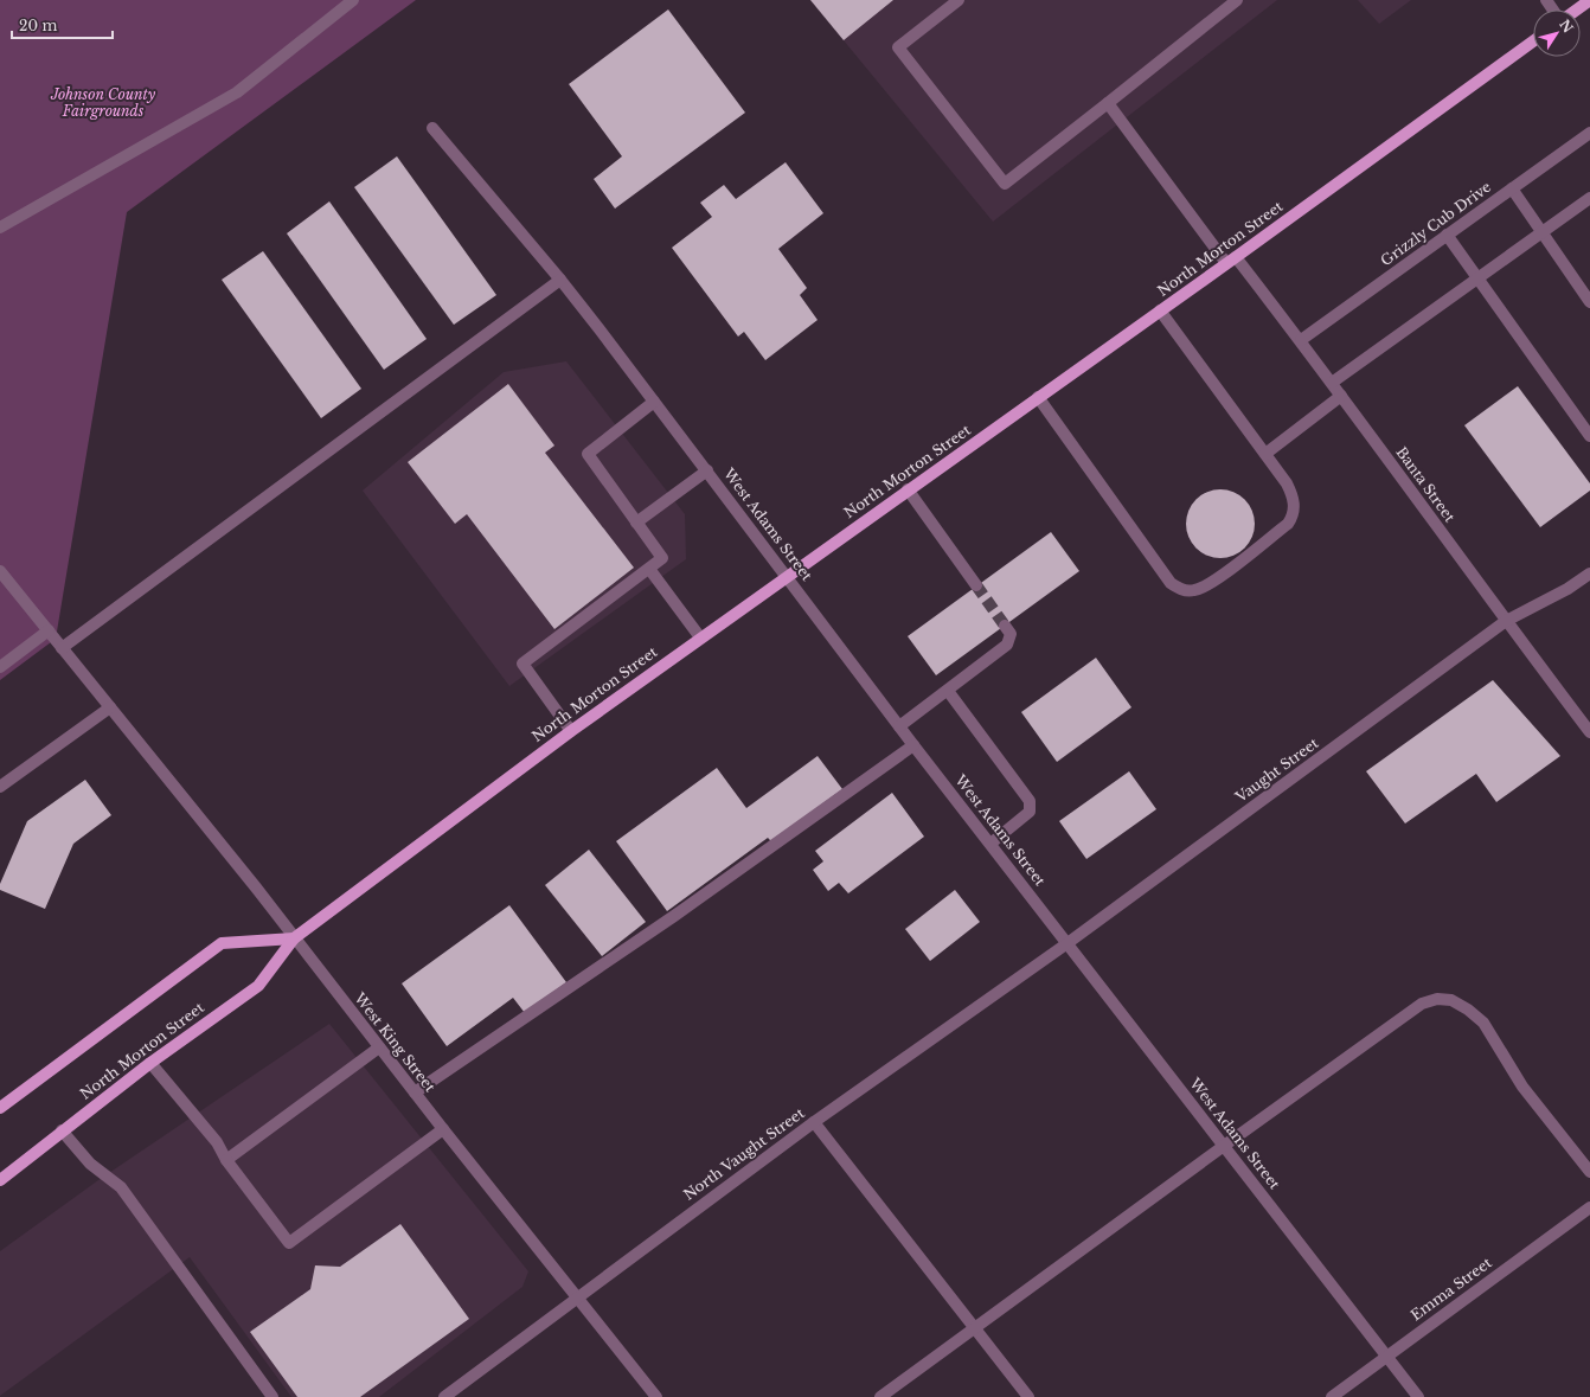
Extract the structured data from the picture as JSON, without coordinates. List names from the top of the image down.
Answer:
{
  "streets": {
    "main road": ["North Morton Street"],
    "street": [
      "Grizzly Cub Drive",
      "Banta Street",
      "West Adams Street",
      "Vaught Street",
      "West King Street",
      "North Vaught Street",
      "Emma Street"
    ]
  },
  "crossings": [
    ["Grizzly Cub Drive", "Banta Street"],
    ["North Morton Street", "Banta Street"],
    ["North Morton Street", "West Adams Street"],
    ["North Morton Street", "West King Street"],
    ["Banta Street", "Vaught Street"],
    ["West Adams Street", "Vaught Street"],
    ["West Adams Street", "North Vaught Street"],
    ["West Adams Street", "Emma Street"],
    ["Vaught Street", "North Vaught Street"],
    ["West King Street", "North Vaught Street"]
  ],
  "parks": ["Johnson County Fairgrounds"],
  "scale_bar": "20 m",
  "north": "top right"
}
